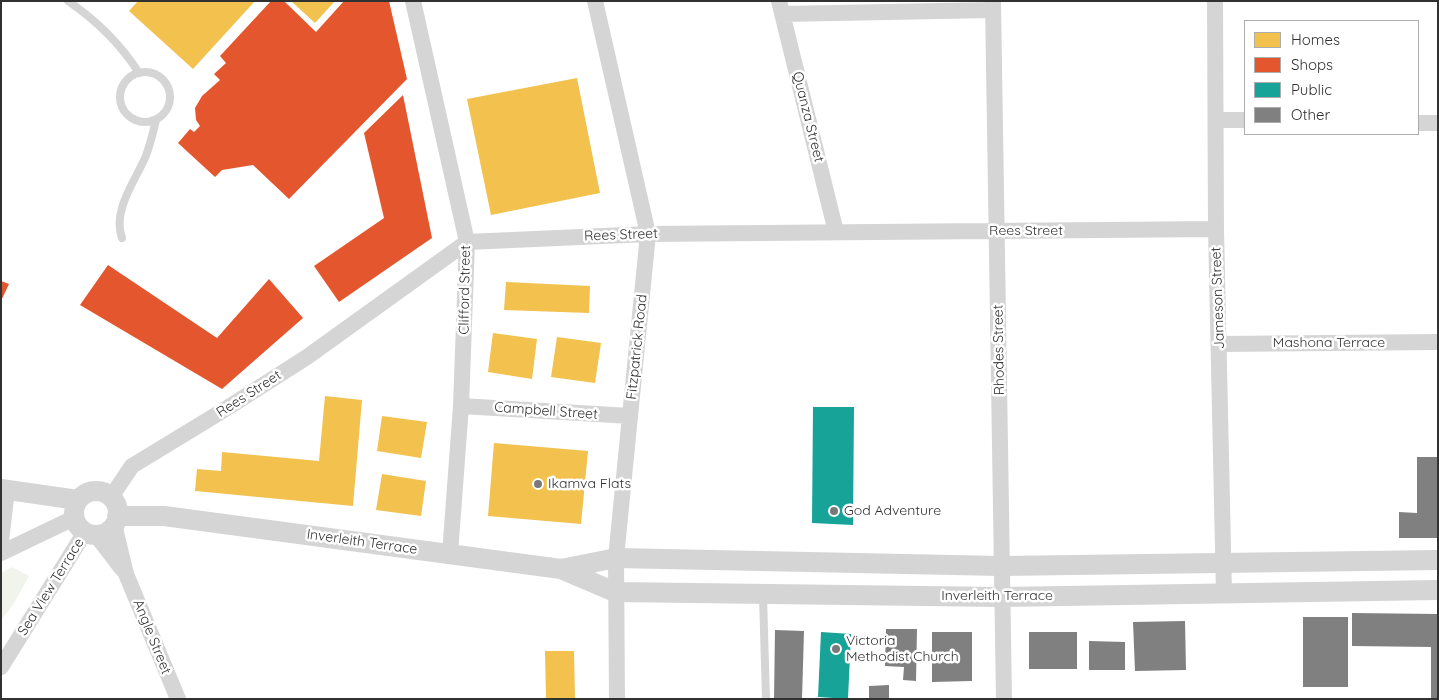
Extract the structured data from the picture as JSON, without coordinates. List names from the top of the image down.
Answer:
{
  "streets": {
    "street": [
      "Quanza Street",
      "Rees Street",
      "Clifford Street",
      "Jameson Street",
      "Mashona Terrace",
      "Fitzpatrick Road",
      "Rhodes Street",
      "Campbell Street",
      "Inverleith Terrace",
      "Sea View Terrace",
      "Angle Street"
    ]
  },
  "crossings": [
    ["Quanza Street", "Rees Street"],
    ["Rees Street", "Clifford Street"],
    ["Rees Street", "Jameson Street"],
    ["Rees Street", "Fitzpatrick Road"],
    ["Rees Street", "Rhodes Street"],
    ["Rees Street", "Inverleith Terrace"],
    ["Rees Street", "Angle Street"],
    ["Clifford Street", "Campbell Street"],
    ["Clifford Street", "Inverleith Terrace"],
    ["Jameson Street", "Mashona Terrace"],
    ["Jameson Street", "Inverleith Terrace"],
    ["Fitzpatrick Road", "Campbell Street"],
    ["Fitzpatrick Road", "Inverleith Terrace"],
    ["Rhodes Street", "Inverleith Terrace"],
    ["Inverleith Terrace", "Sea View Terrace"],
    ["Inverleith Terrace", "Angle Street"],
    ["Sea View Terrace", "Angle Street"]
  ],
  "places": ["Ikamva Flats", "God Adventure", "Victoria Methodist Church"],
  "legend": [
    "Homes",
    "Shops",
    "Public",
    "Other"
  ]
}
